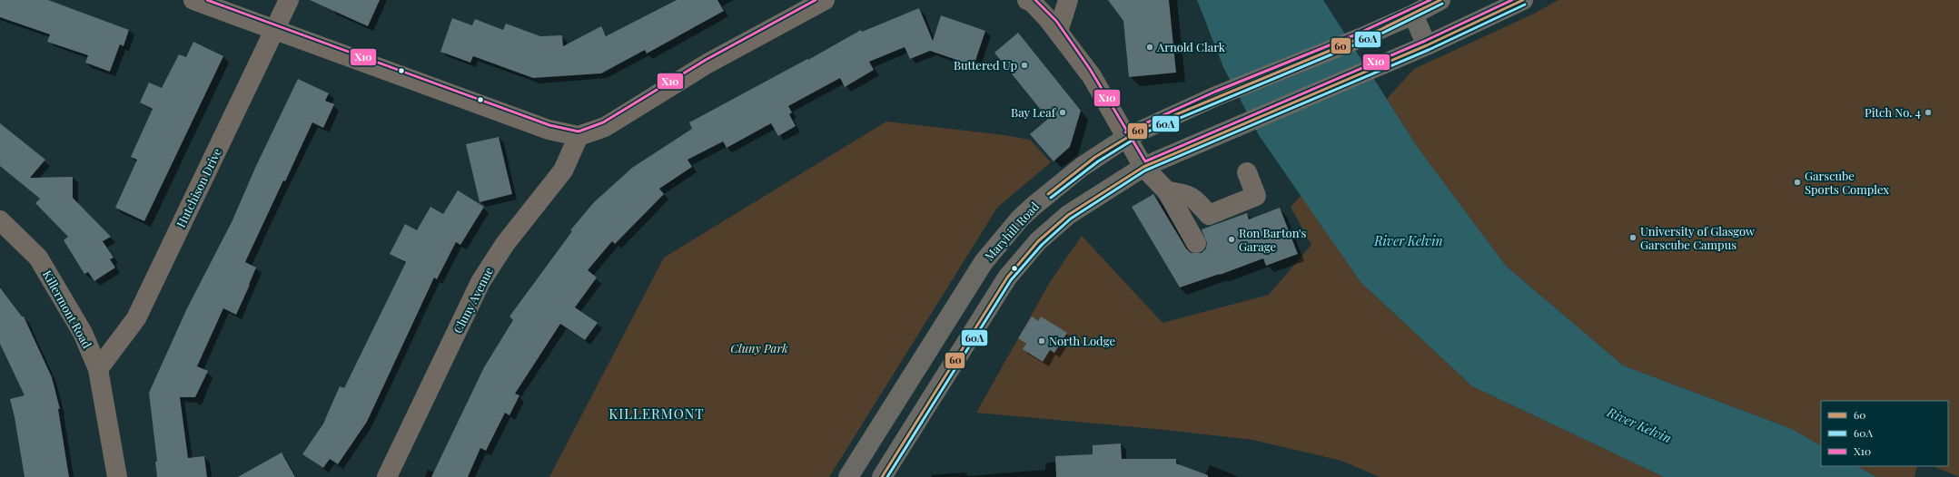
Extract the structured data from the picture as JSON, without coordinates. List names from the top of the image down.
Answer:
{
  "streets": {
    "main road": ["Maryhill Road"],
    "street": ["Hutchison Drive", "Cluny Avenue", "Killermont Road"]
  },
  "crossings": [
    ["Hutchison Drive", "Killermont Road"]
  ],
  "districts": ["KILLERMONT"],
  "water": ["River Kelvin"],
  "parks": ["Cluny Park"],
  "places": [
    "Arnold Clark",
    "Buttered Up",
    "Bay Leaf",
    "Pitch No. 4",
    "Garscube Sports Complex",
    "University of Glasgow Garscube Campus",
    "Ron Barton's Garage",
    "North Lodge"
  ],
  "lines": ["transit line 60", "transit line X10", "transit line 60A"],
  "legend": ["60", "60A", "X10"]
}
